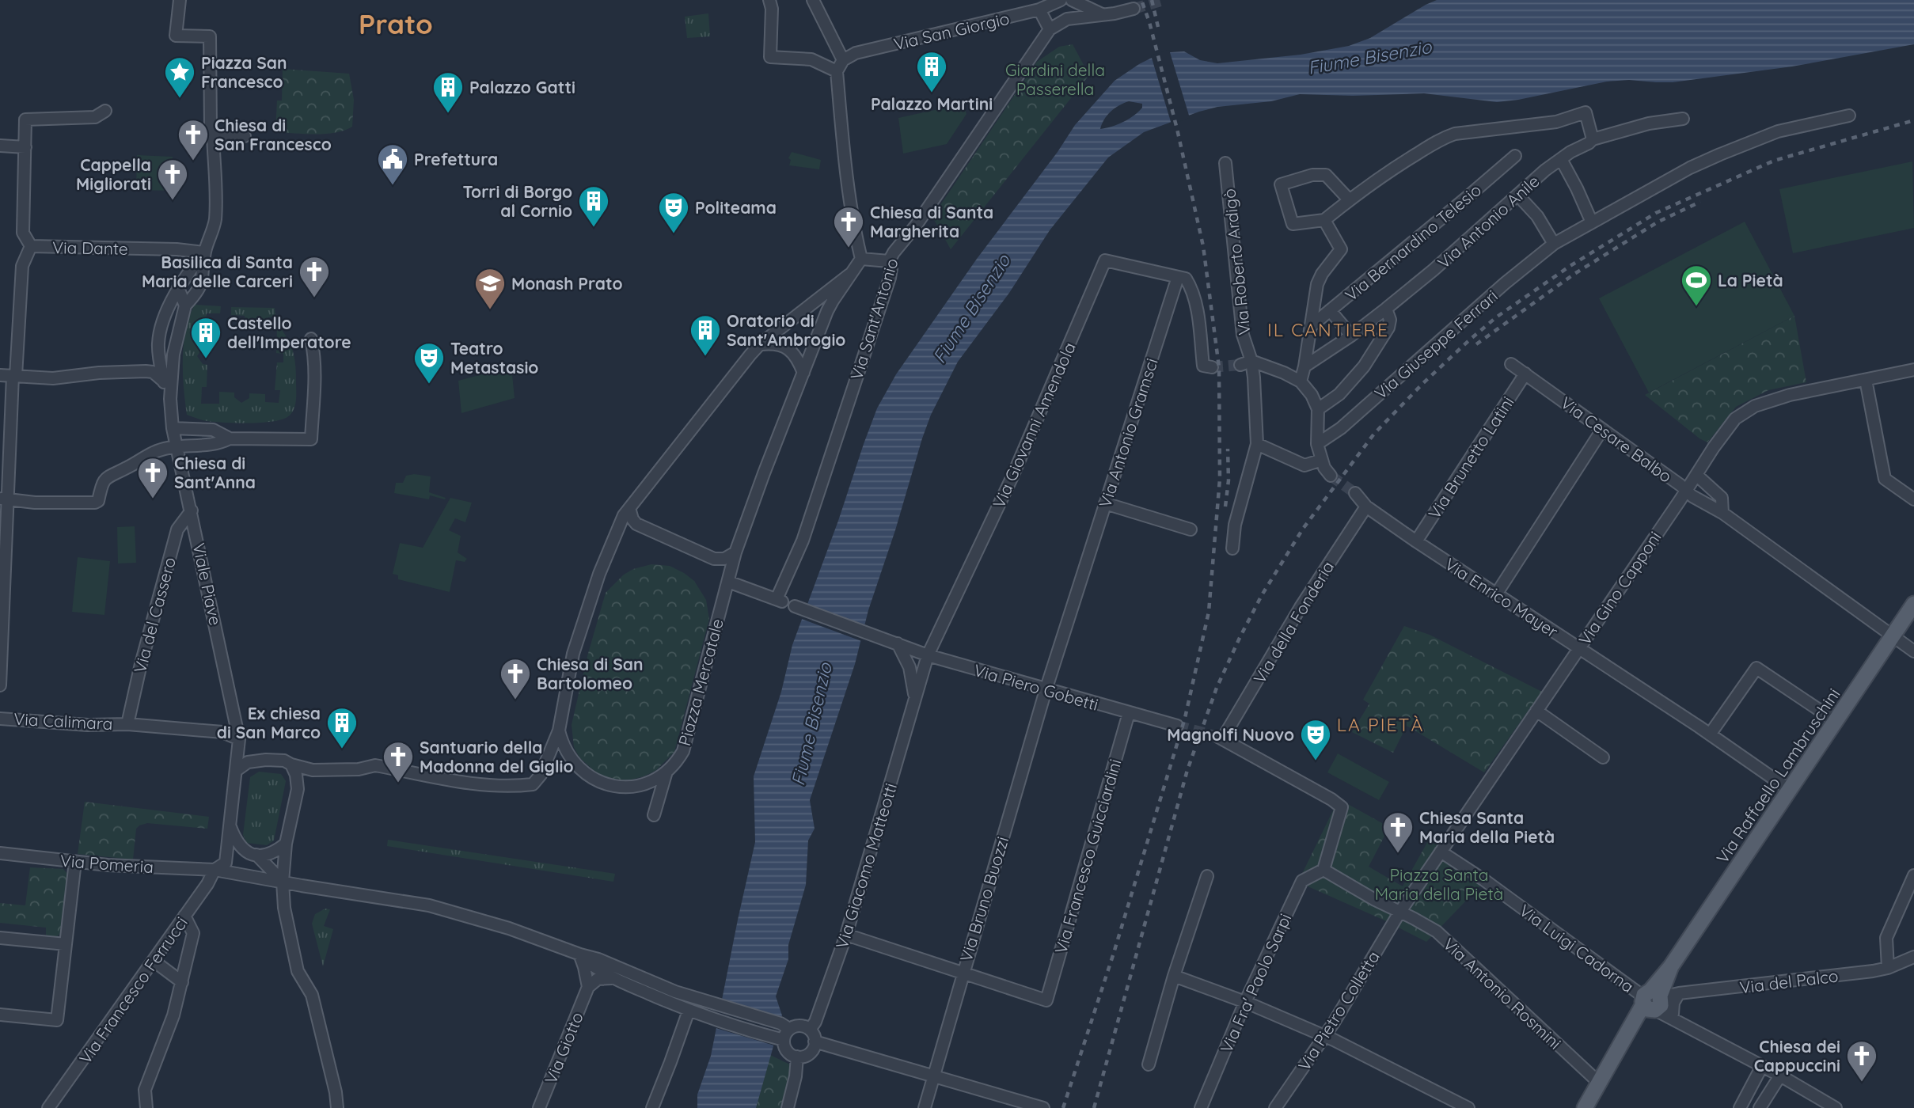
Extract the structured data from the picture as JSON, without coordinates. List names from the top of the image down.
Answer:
{
  "streets": {
    "main road": ["Via Raffaello Lambruschini"],
    "street": [
      "Via San Giorgio",
      "Via Antonio Anile",
      "Via Bernardino Telesio",
      "Via Dante",
      "Via Roberto Ardigò",
      "Via Sant'Antonio",
      "Via Giuseppe Ferrari",
      "Via Giovanni Amendola",
      "Via Antonio Gramsci",
      "Via Cesare Balbo",
      "Via Brunetto Latini",
      "Viale Piave",
      "Via Gino Capponi",
      "Via Enrico Mayer",
      "Via del Cassero",
      "Via della Fonderia",
      "Piazza Mercatale",
      "Via Piero Gobetti",
      "Via Calimara",
      "Via Francesco Guicciardini",
      "Via Pomeria",
      "Via Giacomo Matteotti",
      "Via Bruno Buozzi",
      "Via Luigi Cadorna",
      "Via del Palco",
      "Via Fra' Paolo Sarpi",
      "Via Francesco Ferrucci",
      "Via Antonio Rosmini",
      "Via Pietro Colletta",
      "Via Giotto"
    ]
  },
  "crossings": [
    ["Via Dante", "Viale Piave"],
    ["Via Sant'Antonio", "Piazza Mercatale"],
    ["Via Giovanni Amendola", "Via Antonio Gramsci"],
    ["Via Giovanni Amendola", "Via Piero Gobetti"],
    ["Via Giovanni Amendola", "Via Giacomo Matteotti"],
    ["Via Antonio Gramsci", "Via Piero Gobetti"],
    ["Via Antonio Gramsci", "Via Bruno Buozzi"],
    ["Via Cesare Balbo", "Via Brunetto Latini"],
    ["Via Cesare Balbo", "Via Gino Capponi"],
    ["Via Cesare Balbo", "Via Raffaello Lambruschini"],
    ["Via Brunetto Latini", "Via Enrico Mayer"],
    ["Viale Piave", "Via del Cassero"],
    ["Viale Piave", "Piazza Mercatale"],
    ["Viale Piave", "Via Calimara"],
    ["Viale Piave", "Via Francesco Ferrucci"],
    ["Via Gino Capponi", "Via Enrico Mayer"],
    ["Via Gino Capponi", "Via Luigi Cadorna"],
    ["Via Gino Capponi", "Via Antonio Rosmini"],
    ["Via Gino Capponi", "Via Pietro Colletta"],
    ["Via Enrico Mayer", "Via della Fonderia"],
    ["Via Enrico Mayer", "Via Raffaello Lambruschini"],
    ["Via del Cassero", "Via Calimara"],
    ["Via della Fonderia", "Via Fra' Paolo Sarpi"],
    ["Piazza Mercatale", "Via Francesco Ferrucci"],
    ["Via Piero Gobetti", "Via Francesco Guicciardini"],
    ["Via Piero Gobetti", "Via Giacomo Matteotti"],
    ["Via Piero Gobetti", "Via Bruno Buozzi"],
    ["Via Raffaello Lambruschini", "Via Luigi Cadorna"],
    ["Via Raffaello Lambruschini", "Via del Palco"],
    ["Via Raffaello Lambruschini", "Via Antonio Rosmini"],
    ["Via Francesco Guicciardini", "Via Bruno Buozzi"],
    ["Via Pomeria", "Via Giacomo Matteotti"],
    ["Via Pomeria", "Via Francesco Ferrucci"],
    ["Via Luigi Cadorna", "Via del Palco"],
    ["Via Antonio Rosmini", "Via Pietro Colletta"]
  ],
  "districts": ["Prato", "IL CANTIERE", "LA PIETÀ"],
  "water": ["Fiume Bisenzio"],
  "parks": ["Giardini della Passerella", "Piazza Santa Maria della Pietà"],
  "places": {
    "building": [
      "Palazzo Martini",
      "Palazzo Gatti",
      "Torri di Borgo al Cornio",
      "Oratorio di Sant'Ambrogio",
      "Castello dell'Imperatore",
      "Ex chiesa di San Marco"
    ],
    "place": ["Piazza San Francesco"],
    "church": [
      "Chiesa di San Francesco",
      "Cappella Migliorati",
      "Chiesa di Santa Margherita",
      "Basilica di Santa Maria delle Carceri",
      "Chiesa di Sant'Anna",
      "Chiesa di San Bartolomeo",
      "Santuario della Madonna del Giglio",
      "Chiesa Santa Maria della Pietà",
      "Chiesa dei Cappuccini"
    ],
    "public building": ["Prefettura"],
    "theatre": ["Politeama", "Teatro Metastasio", "Magnolfi Nuovo"],
    "sports": ["La Pietà"],
    "school or university": ["Monash Prato"]
  }
}
